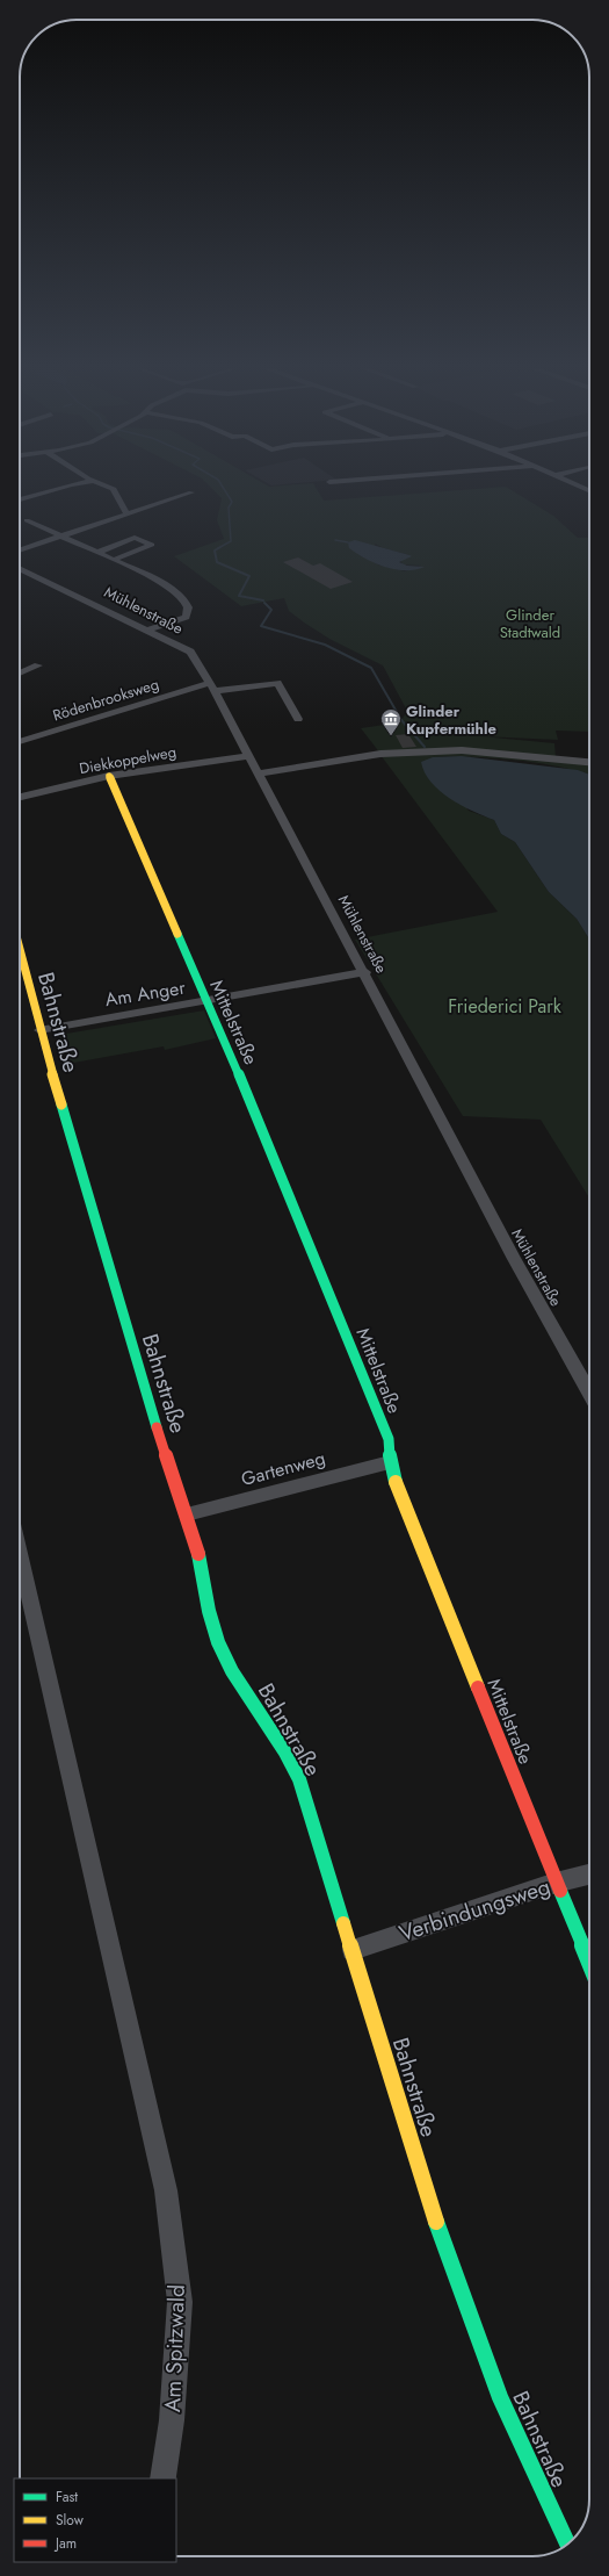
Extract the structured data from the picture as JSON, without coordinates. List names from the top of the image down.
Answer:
{
  "streets": {
    "street": [
      "Mühlenstraße",
      "Rödenbrooksweg",
      "Diekkoppelweg",
      "Am Anger",
      "Bahnstraße",
      "Mittelstraße",
      "Gartenweg",
      "Verbindungsweg",
      "Am Spitzwald"
    ]
  },
  "crossings": [
    ["Mühlenstraße", "Rödenbrooksweg"],
    ["Mühlenstraße", "Diekkoppelweg"],
    ["Mühlenstraße", "Am Anger"],
    ["Diekkoppelweg", "Mittelstraße"],
    ["Am Anger", "Bahnstraße"],
    ["Am Anger", "Mittelstraße"],
    ["Bahnstraße", "Gartenweg"],
    ["Bahnstraße", "Verbindungsweg"],
    ["Mittelstraße", "Gartenweg"],
    ["Mittelstraße", "Verbindungsweg"]
  ],
  "parks": ["Glinder Stadtwald", "Friederici Park"],
  "places": {
    "museum": ["Glinder Kupfermühle"]
  },
  "legend": ["Fast", "Slow", "Jam"]
}
